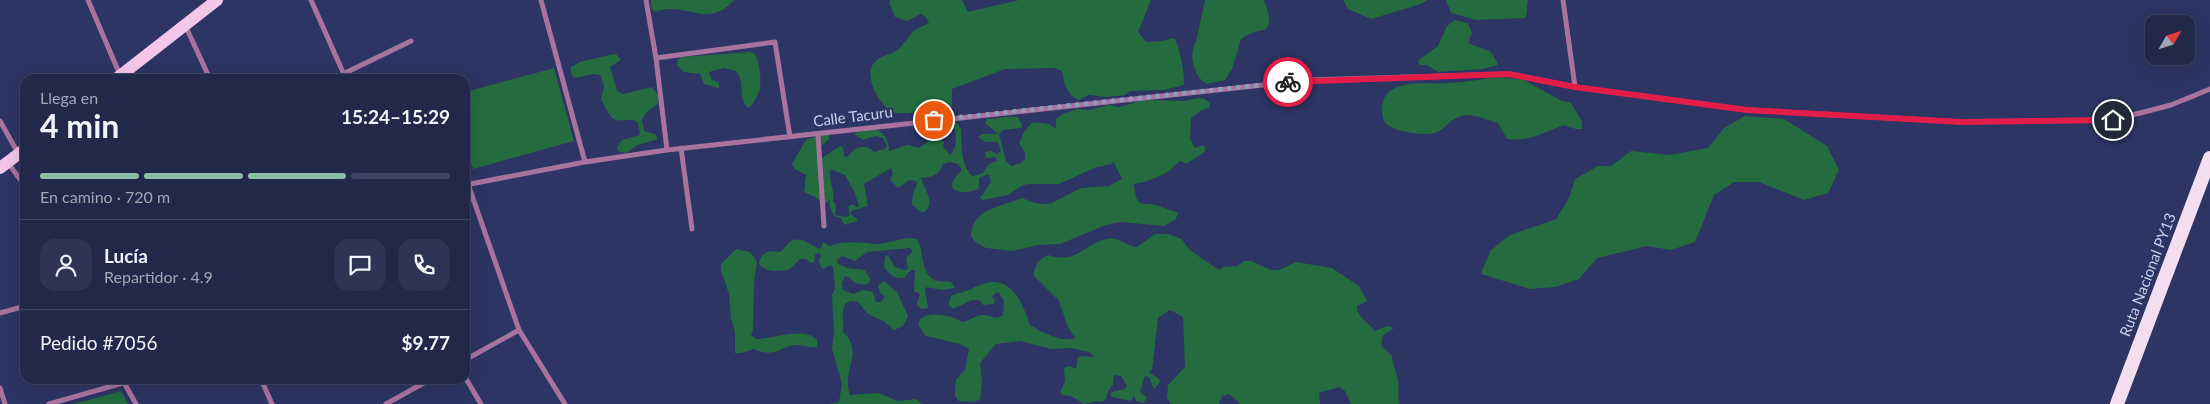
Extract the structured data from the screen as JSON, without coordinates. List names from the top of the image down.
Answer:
{
  "streets": {
    "highway": ["Ruta Nacional PY13"],
    "street": ["Calle Tacuru"]
  },
  "north": "top right",
  "page": {
    "heading": ["4 min", "Llega en", "15:24–15:29"],
    "panel": [
      "Lucía",
      "Repartidor · 4.9",
      "Pedido #7056",
      "$9.77"
    ],
    "bar": "En camino · 720 m"
  }
}
